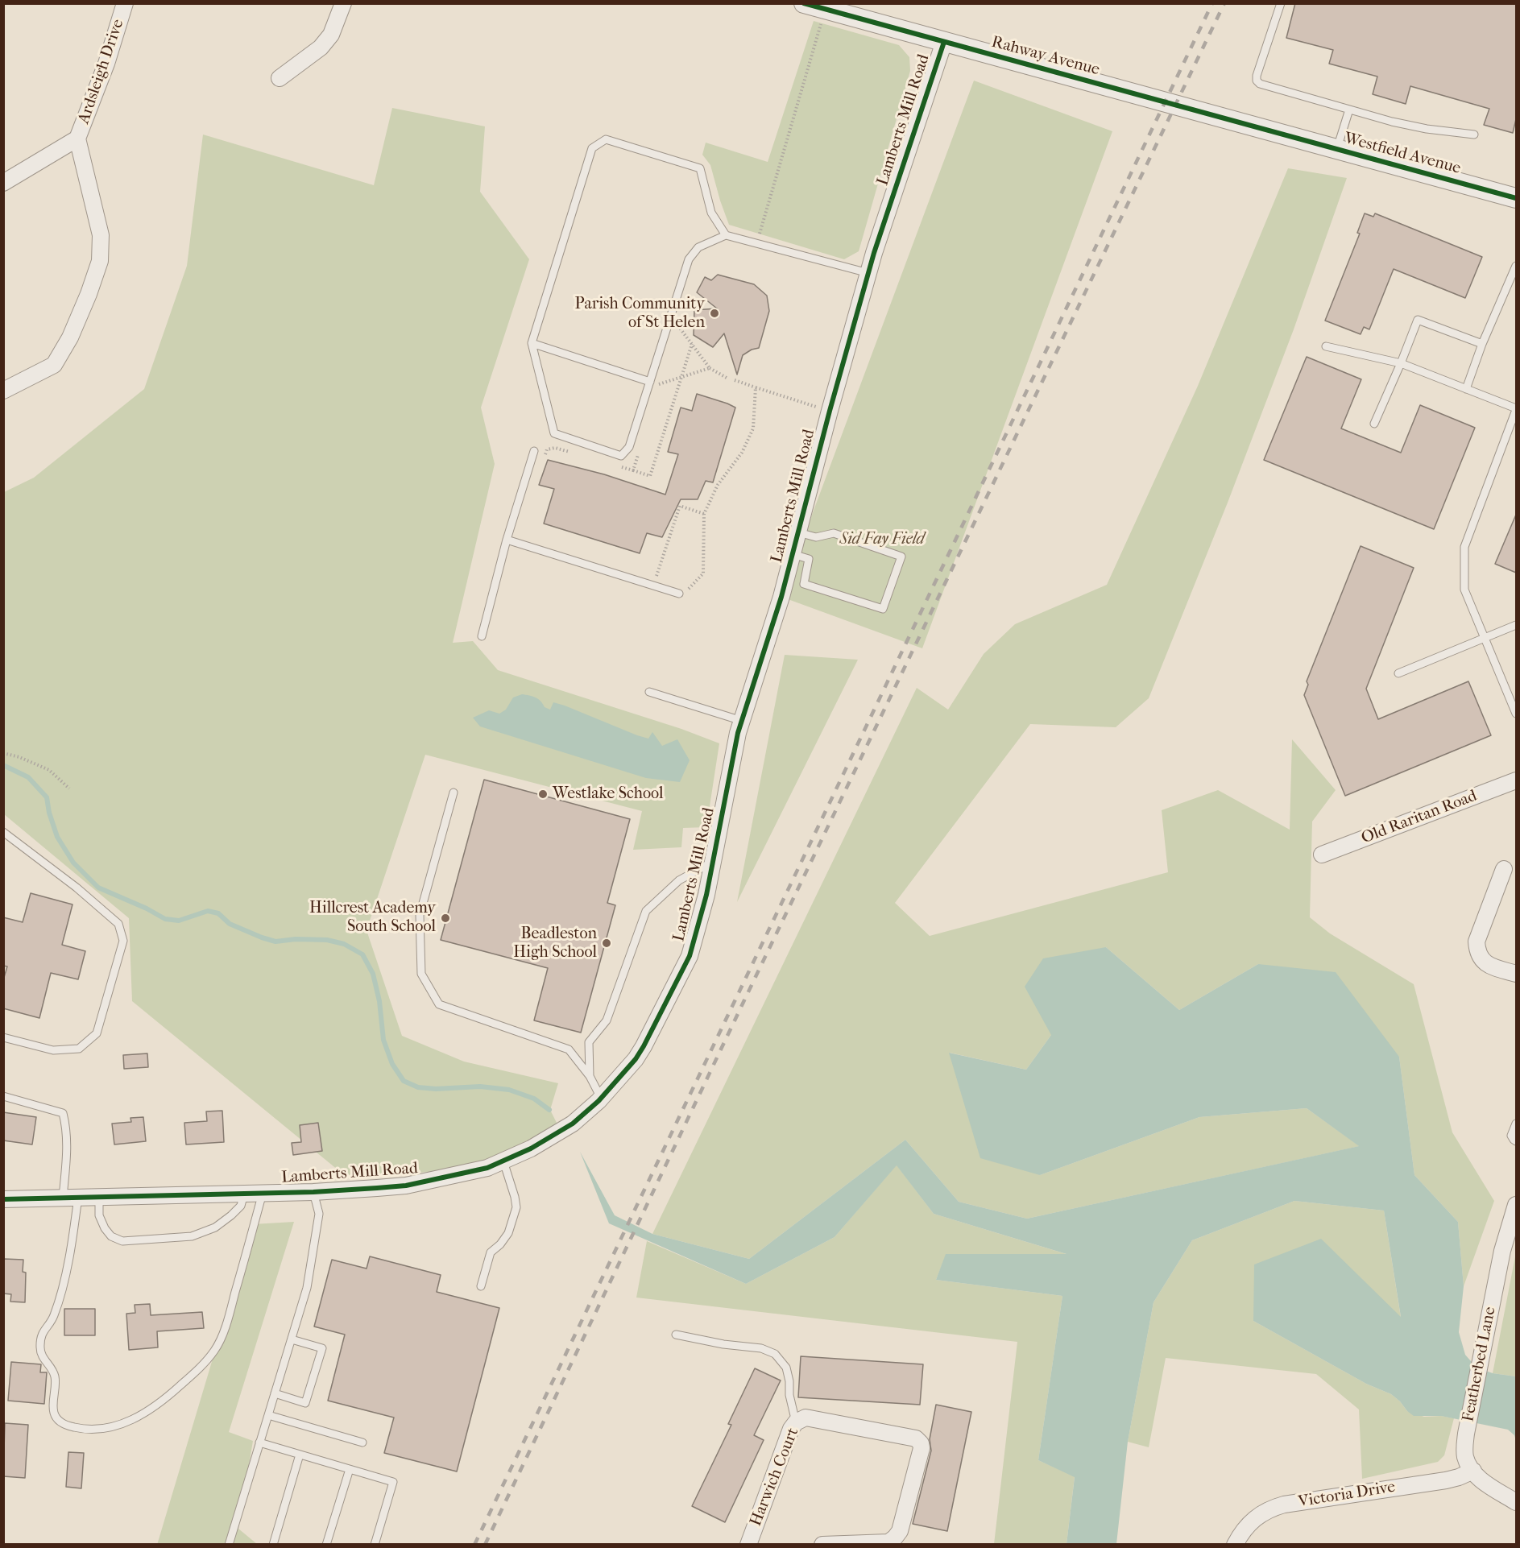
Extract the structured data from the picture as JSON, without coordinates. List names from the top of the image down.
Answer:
{
  "streets": {
    "street": [
      "Rahway Avenue",
      "Ardsleigh Drive",
      "Lamberts Mill Road",
      "Westfield Avenue",
      "Old Raritan Road",
      "Featherbed Lane",
      "Harwich Court",
      "Victoria Drive"
    ]
  },
  "crossings": [
    ["Rahway Avenue", "Lamberts Mill Road"],
    ["Rahway Avenue", "Westfield Avenue"],
    ["Featherbed Lane", "Victoria Drive"]
  ],
  "parks": ["Sid Fay Field"],
  "places": [
    "Parish Community of St Helen",
    "Westlake School",
    "Hillcrest Academy South School",
    "Beadleston High School"
  ]
}
